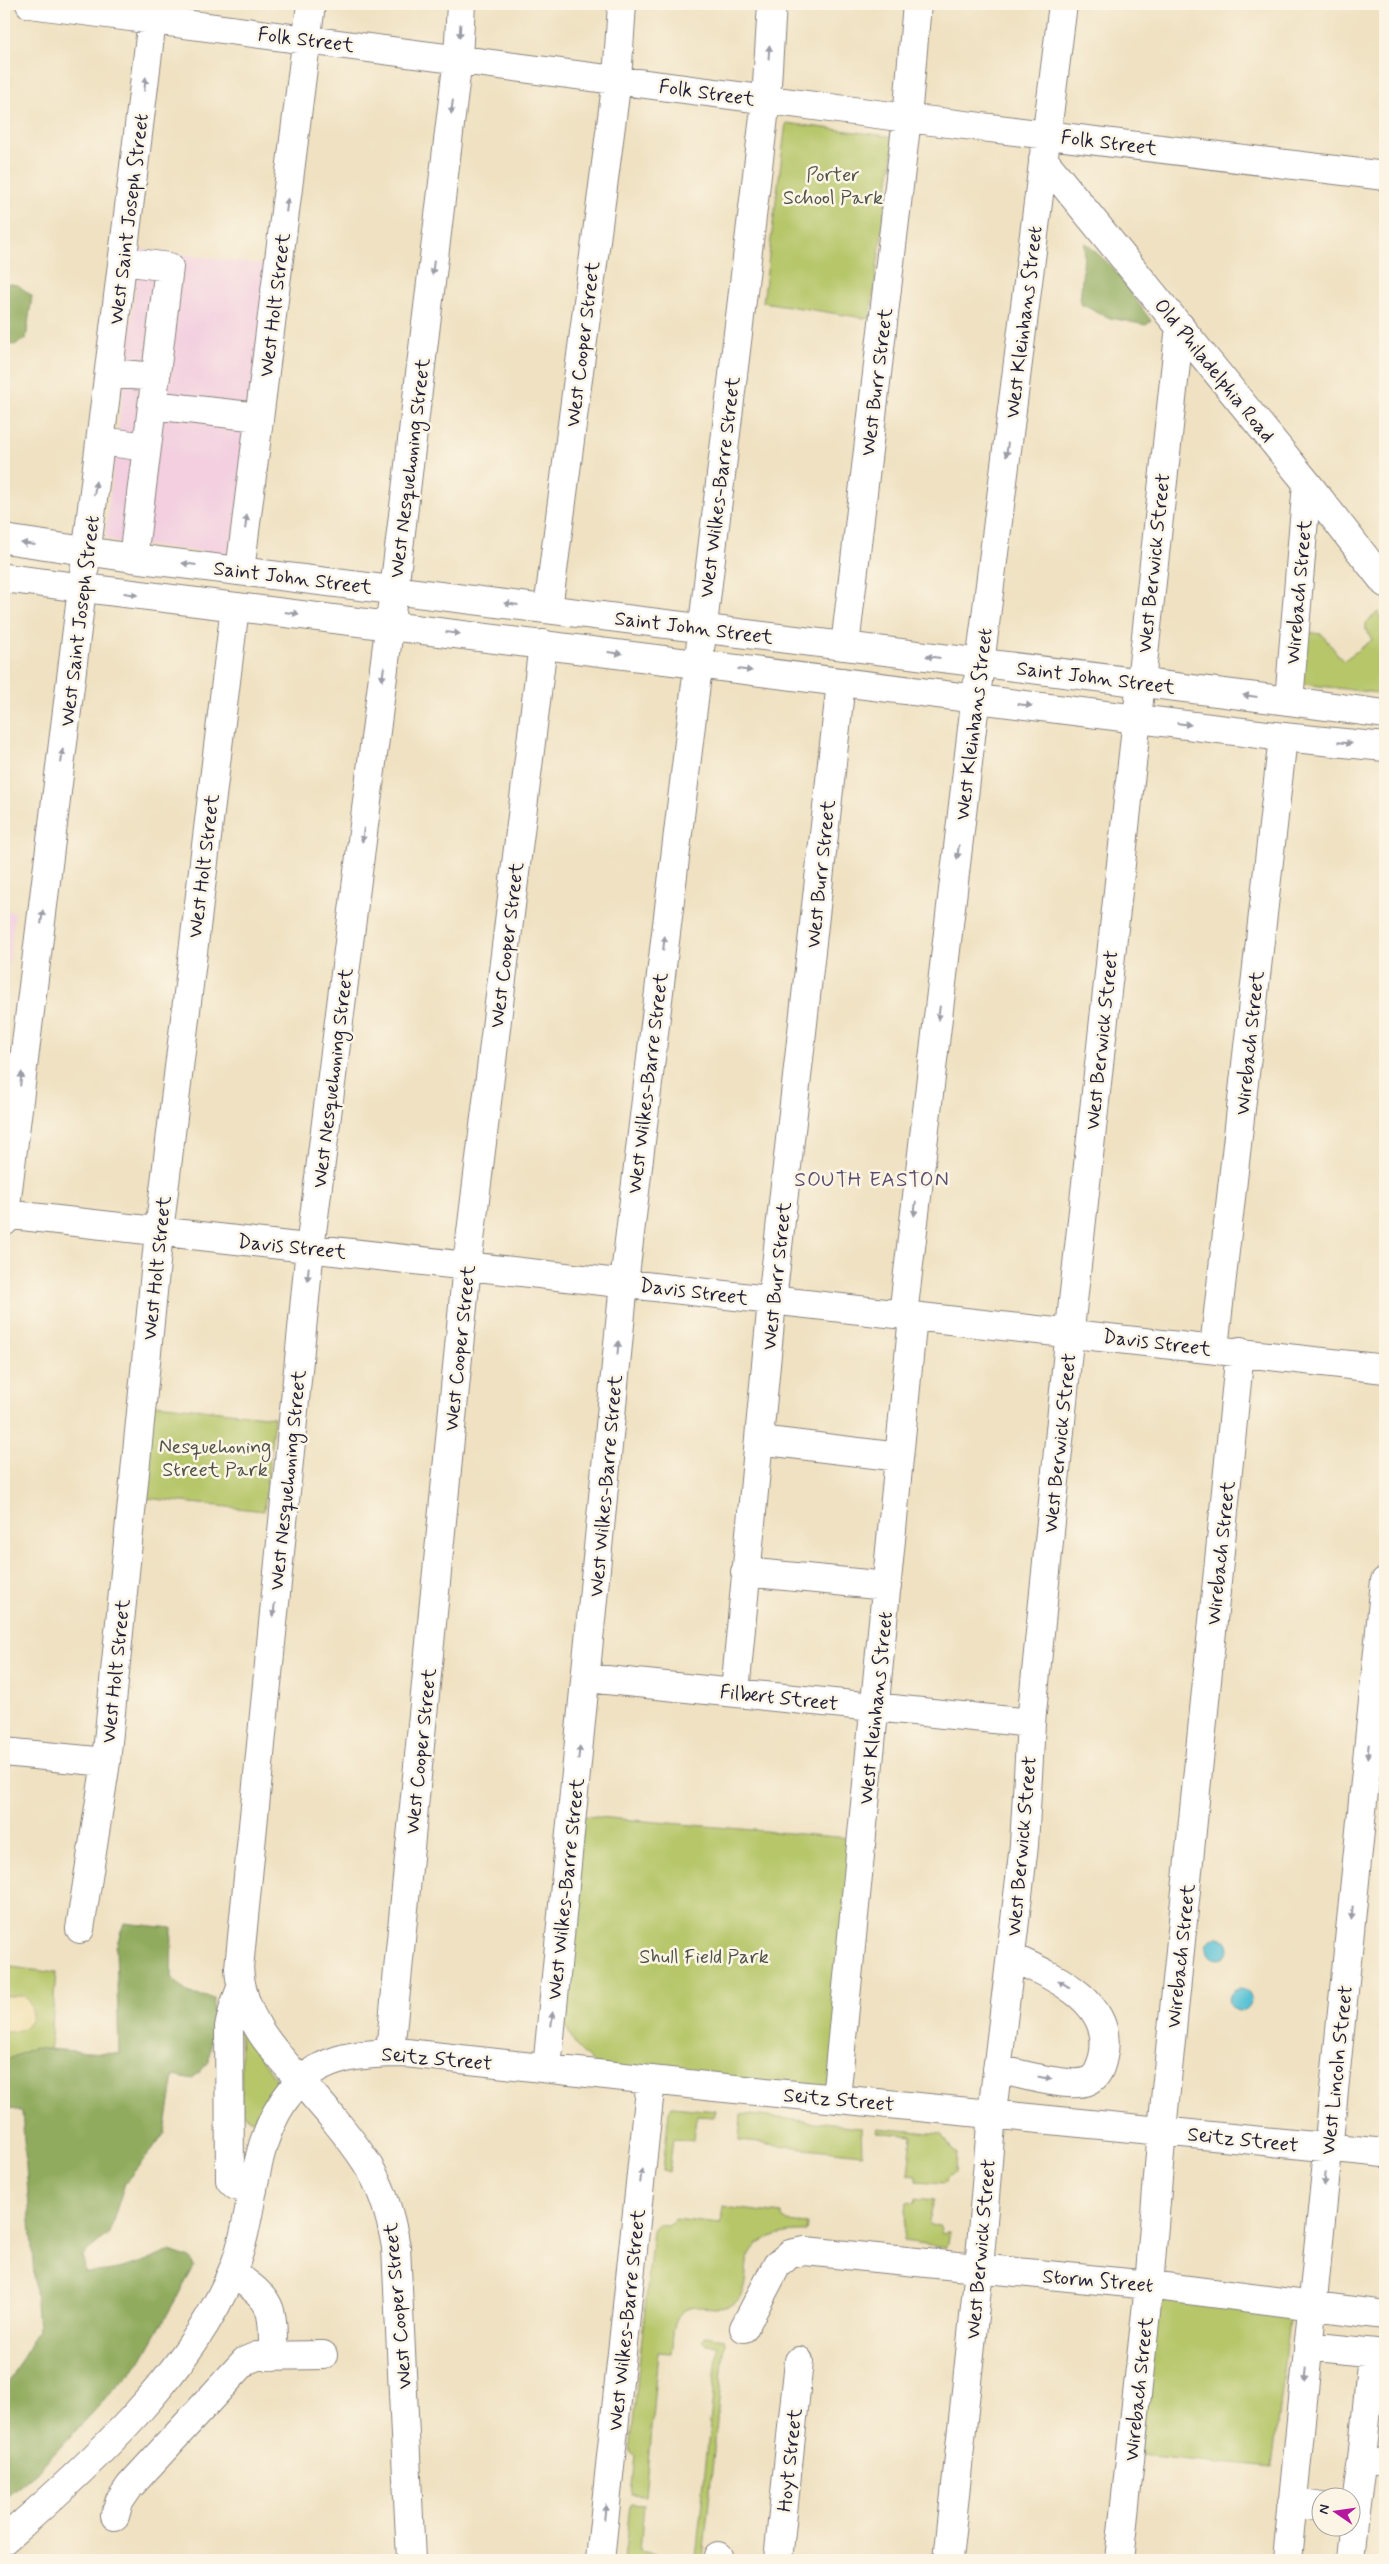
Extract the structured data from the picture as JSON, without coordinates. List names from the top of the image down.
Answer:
{
  "streets": {
    "street": [
      "Folk Street",
      "West Saint Joseph Street",
      "West Holt Street",
      "West Kleinhans Street",
      "West Cooper Street",
      "Old Philadelphia Road",
      "West Burr Street",
      "West Nesquehoning Street",
      "West Wilkes-Barre Street",
      "West Berwick Street",
      "Saint John Street",
      "Wirebach Street",
      "Davis Street",
      "Filbert Street",
      "Seitz Street",
      "West Lincoln Street",
      "Storm Street",
      "Hoyt Street"
    ]
  },
  "crossings": [
    ["Folk Street", "West Saint Joseph Street"],
    ["Folk Street", "West Holt Street"],
    ["Folk Street", "West Kleinhans Street"],
    ["Folk Street", "West Cooper Street"],
    ["Folk Street", "Old Philadelphia Road"],
    ["Folk Street", "West Burr Street"],
    ["Folk Street", "West Nesquehoning Street"],
    ["Folk Street", "West Wilkes-Barre Street"],
    ["West Saint Joseph Street", "Saint John Street"],
    ["West Saint Joseph Street", "Davis Street"],
    ["West Holt Street", "Saint John Street"],
    ["West Holt Street", "Davis Street"],
    ["West Kleinhans Street", "Old Philadelphia Road"],
    ["West Kleinhans Street", "Saint John Street"],
    ["West Kleinhans Street", "Davis Street"],
    ["West Kleinhans Street", "Filbert Street"],
    ["West Kleinhans Street", "Seitz Street"],
    ["West Cooper Street", "West Nesquehoning Street"],
    ["West Cooper Street", "Saint John Street"],
    ["West Cooper Street", "Davis Street"],
    ["West Cooper Street", "Seitz Street"],
    ["Old Philadelphia Road", "West Berwick Street"],
    ["Old Philadelphia Road", "Wirebach Street"],
    ["West Burr Street", "Saint John Street"],
    ["West Burr Street", "Davis Street"],
    ["West Burr Street", "Filbert Street"],
    ["West Nesquehoning Street", "Saint John Street"],
    ["West Nesquehoning Street", "Davis Street"],
    ["West Nesquehoning Street", "Seitz Street"],
    ["West Wilkes-Barre Street", "Saint John Street"],
    ["West Wilkes-Barre Street", "Davis Street"],
    ["West Wilkes-Barre Street", "Filbert Street"],
    ["West Wilkes-Barre Street", "Seitz Street"],
    ["West Berwick Street", "Saint John Street"],
    ["West Berwick Street", "Davis Street"],
    ["West Berwick Street", "Filbert Street"],
    ["West Berwick Street", "Seitz Street"],
    ["West Berwick Street", "Storm Street"],
    ["Saint John Street", "Wirebach Street"],
    ["Wirebach Street", "Davis Street"],
    ["Wirebach Street", "Seitz Street"],
    ["Wirebach Street", "Storm Street"],
    ["Seitz Street", "West Lincoln Street"],
    ["West Lincoln Street", "Storm Street"]
  ],
  "one_way": [
    "West Saint Joseph Street",
    "West Kleinhans Street",
    "West Nesquehoning Street",
    "West Wilkes-Barre Street",
    "West Lincoln Street"
  ],
  "districts": ["SOUTH EASTON"],
  "parks": ["Porter School Park", "Nesquehoning Street Park", "Shull Field Park"],
  "north": "left"
}
